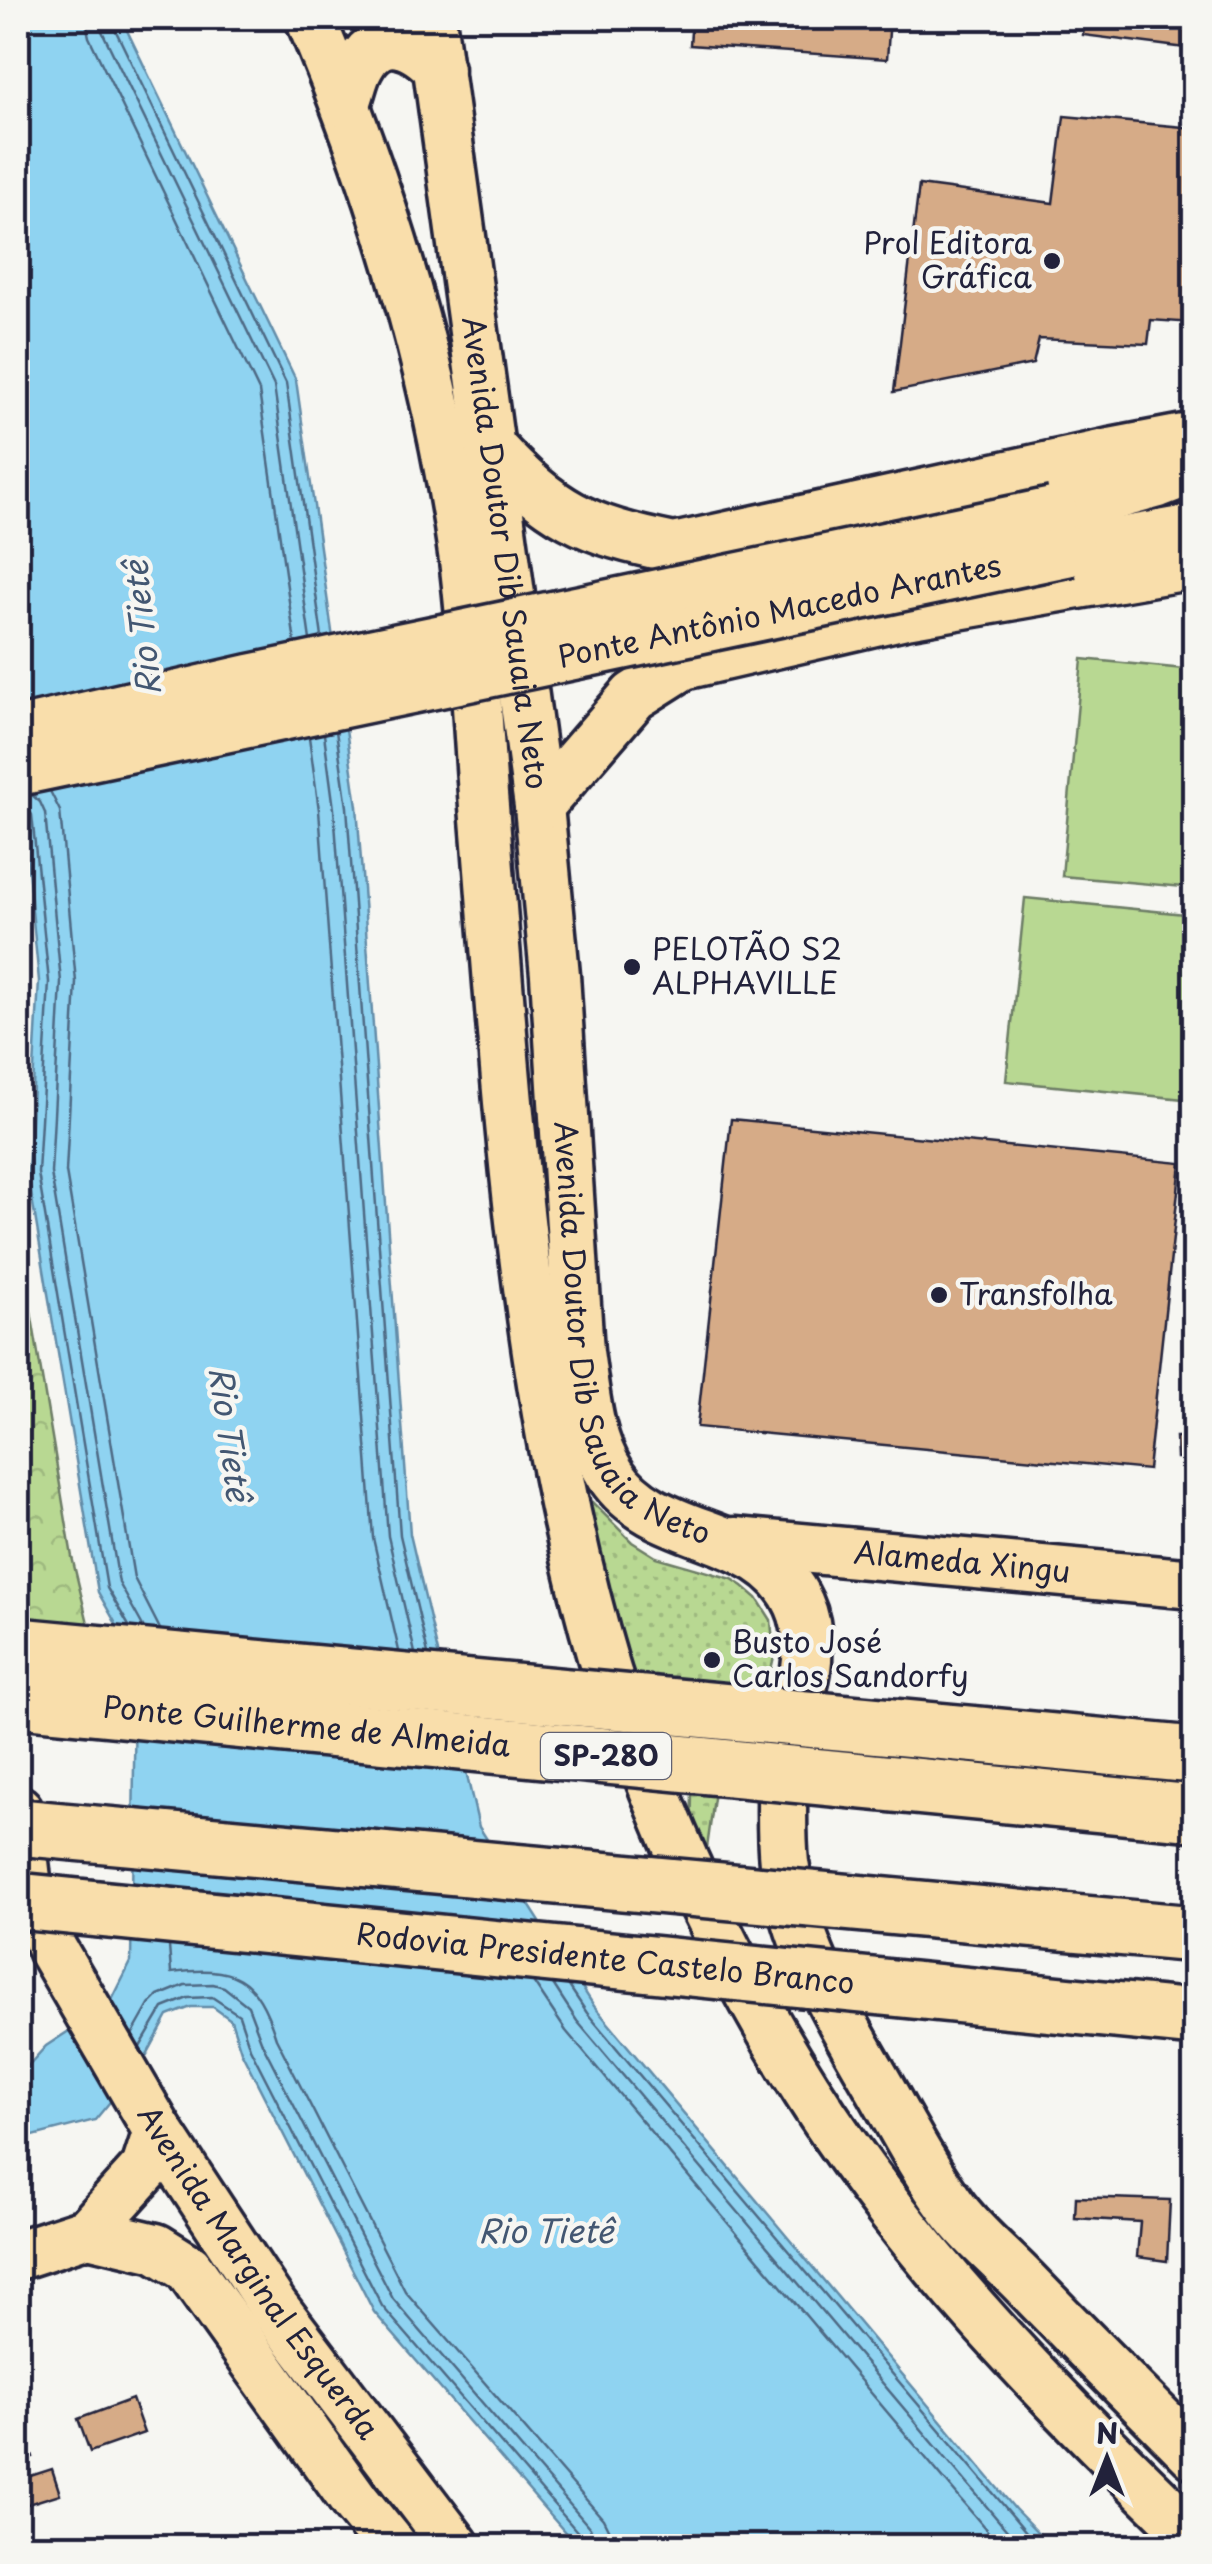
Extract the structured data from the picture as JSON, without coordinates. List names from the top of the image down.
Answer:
{
  "streets": {
    "highway": ["Ponte Guilherme de Almeida", "SP-280", "Rodovia Presidente Castelo Branco"],
    "main road": [
      "Avenida Doutor Dib Sauaia Neto",
      "Ponte Antônio Macedo Arantes",
      "Alameda Xingu",
      "Avenida Marginal Esquerda"
    ]
  },
  "crossings": [
    ["Avenida Doutor Dib Sauaia Neto", "Alameda Xingu"]
  ],
  "water": ["Rio Tietê"],
  "places": [
    "Prol Editora Gráfica",
    "PELOTÃO S2 ALPHAVILLE",
    "Transfolha",
    "Busto José Carlos Sandorfy"
  ],
  "north": "top"
}
